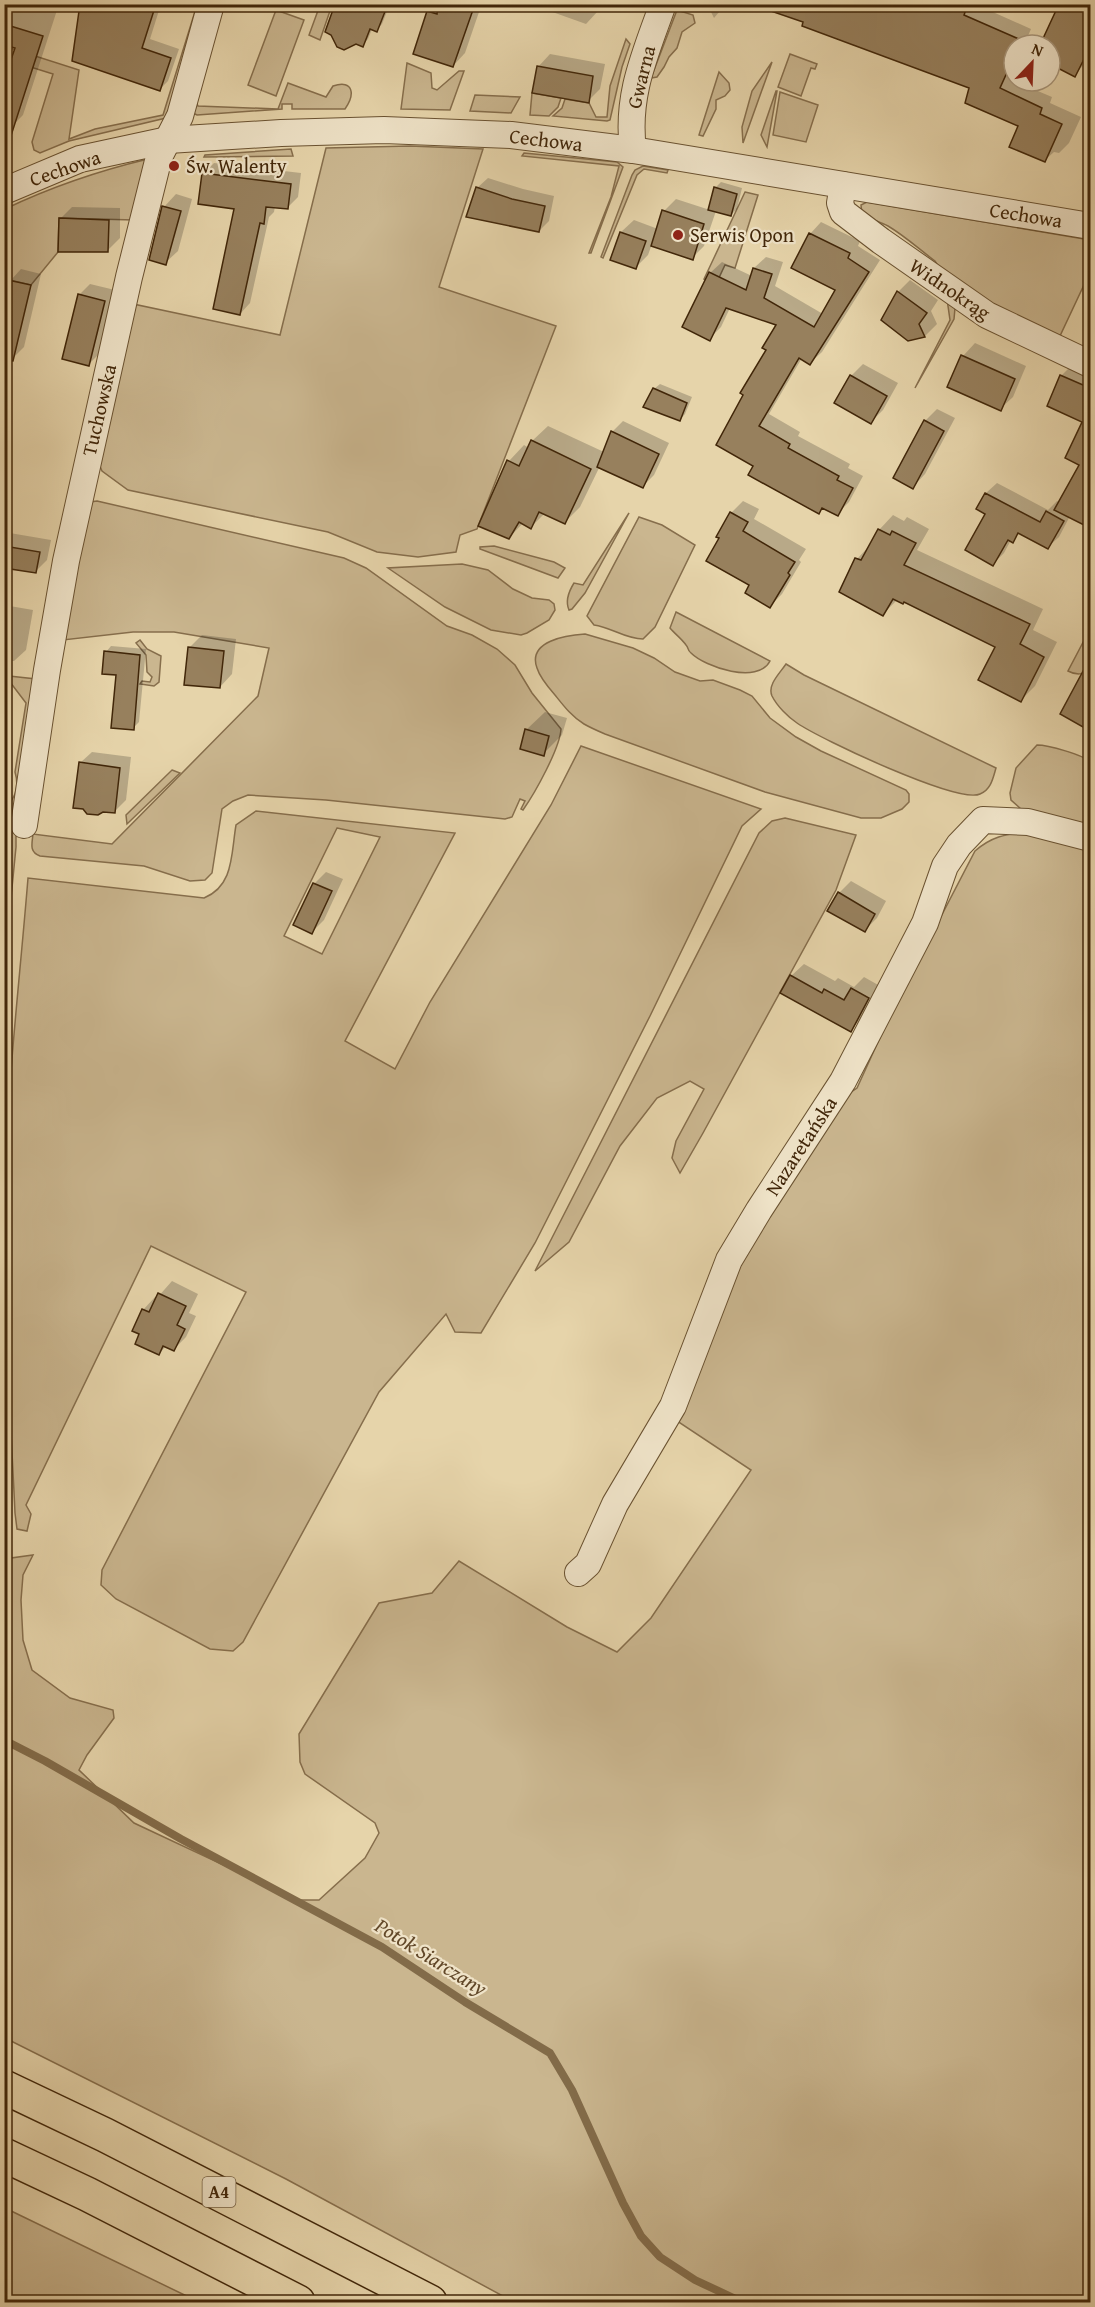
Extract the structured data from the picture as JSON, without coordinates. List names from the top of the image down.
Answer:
{
  "streets": {
    "highway": ["A4"],
    "street": [
      "Gwarna",
      "Cechowa",
      "Widnokrąg",
      "Tuchowska",
      "Nazaretańska"
    ]
  },
  "crossings": [
    ["Gwarna", "Cechowa"],
    ["Cechowa", "Widnokrąg"],
    ["Cechowa", "Tuchowska"]
  ],
  "water": ["Potok Siarczany"],
  "places": ["Św. Walenty", "Serwis Opon"],
  "north": "top right"
}
